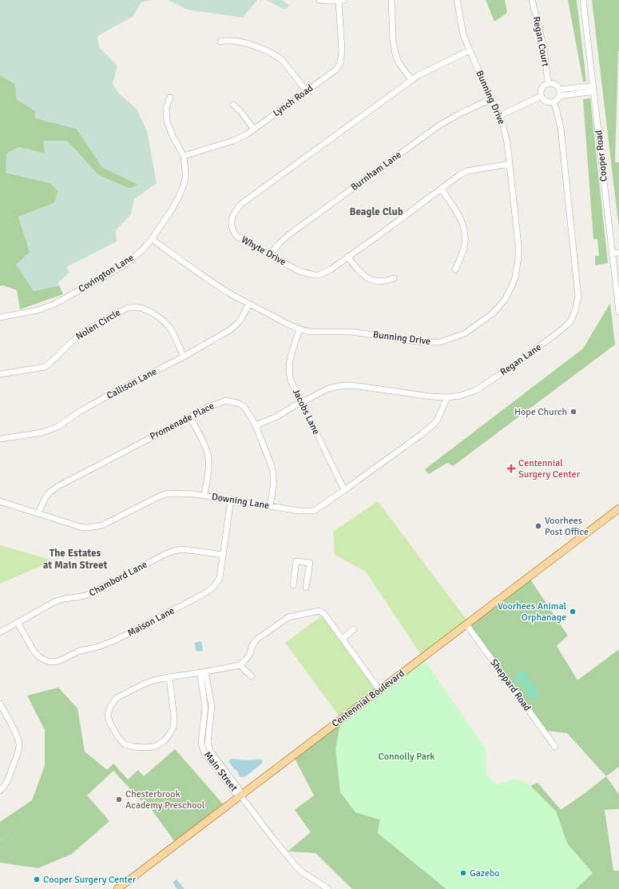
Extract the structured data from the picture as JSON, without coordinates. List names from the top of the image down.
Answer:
{
  "streets": {
    "main road": ["Centennial Boulevard"],
    "street": [
      "Regan Court",
      "Bunning Drive",
      "Lynch Road",
      "Cooper Road",
      "Burnham Lane",
      "Whyte Drive",
      "Covington Lane",
      "Nolen Circle",
      "Regan Lane",
      "Callison Lane",
      "Jacobs Lane",
      "Promenade Place",
      "Downing Lane",
      "Chambord Lane",
      "Maison Lane",
      "Sheppard Road",
      "Main Street"
    ]
  },
  "crossings": [
    ["Regan Court", "Regan Lane"],
    ["Bunning Drive", "Burnham Lane"],
    ["Bunning Drive", "Whyte Drive"],
    ["Bunning Drive", "Covington Lane"],
    ["Bunning Drive", "Callison Lane"],
    ["Bunning Drive", "Jacobs Lane"],
    ["Lynch Road", "Covington Lane"],
    ["Burnham Lane", "Whyte Drive"],
    ["Nolen Circle", "Callison Lane"],
    ["Regan Lane", "Jacobs Lane"],
    ["Regan Lane", "Promenade Place"],
    ["Regan Lane", "Downing Lane"],
    ["Jacobs Lane", "Downing Lane"],
    ["Promenade Place", "Downing Lane"],
    ["Downing Lane", "Maison Lane"],
    ["Chambord Lane", "Maison Lane"],
    ["Sheppard Road", "Centennial Boulevard"],
    ["Centennial Boulevard", "Main Street"]
  ],
  "districts": ["Beagle Club", "The Estates at Main Street"],
  "parks": ["Connolly Park"],
  "places": {
    "other": [
      "Hope Church",
      "Voorhees Post Office",
      "Voorhees Animal Orphanage",
      "Chesterbrook Academy Preschool",
      "Gazebo",
      "Cooper Surgery Center"
    ],
    "health": ["Centennial Surgery Center"]
  }
}
